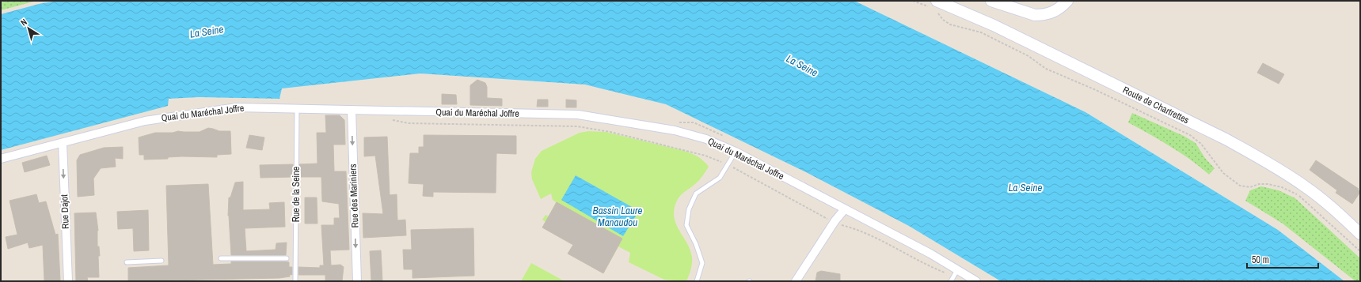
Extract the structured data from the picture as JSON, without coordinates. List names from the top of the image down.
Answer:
{
  "streets": {
    "main road": ["Route de Chartrettes"],
    "street": ["Quai du Maréchal Joffre", "Rue des Mariniers", "Rue Dajot"],
    "lane": ["Rue de la Seine"]
  },
  "crossings": [
    ["Quai du Maréchal Joffre", "Rue de la Seine"],
    ["Quai du Maréchal Joffre", "Rue des Mariniers"],
    ["Quai du Maréchal Joffre", "Rue Dajot"]
  ],
  "one_way": ["Rue des Mariniers", "Rue Dajot"],
  "water": ["La Seine", "Bassin Laure Manaudou"],
  "scale_bar": "50 m",
  "north": "top left"
}
